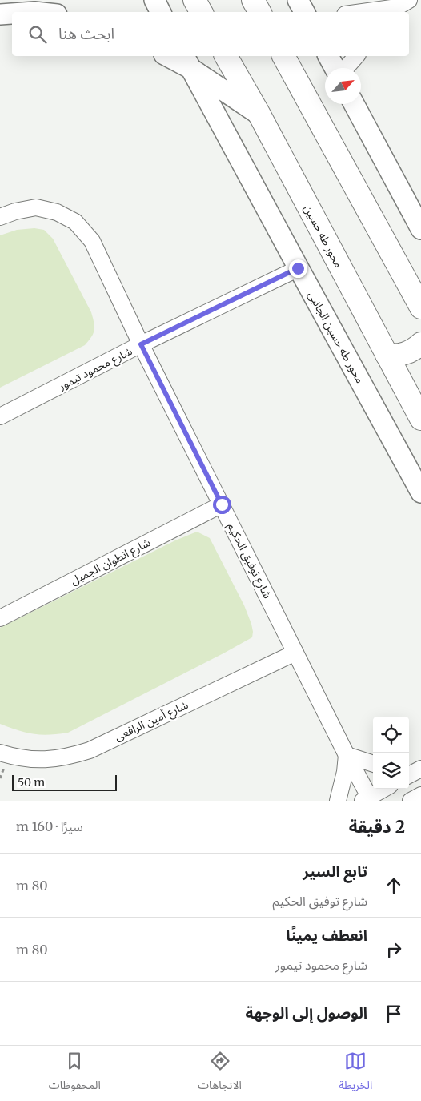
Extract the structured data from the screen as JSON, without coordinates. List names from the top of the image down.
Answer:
{
  "streets": {
    "main road": ["محور طه حسين"],
    "street": [
      "محور طه حسين الجانبى",
      "شارع محمود تيمور",
      "شارع توفيق الحكيم",
      "شارع انطوان الجميل",
      "شارع أمين الرافعى"
    ]
  },
  "crossings": [
    ["محور طه حسين الجانبى", "شارع محمود تيمور"],
    ["شارع محمود تيمور", "شارع توفيق الحكيم"],
    ["شارع توفيق الحكيم", "شارع انطوان الجميل"],
    ["شارع توفيق الحكيم", "شارع أمين الرافعى"]
  ],
  "scale_bar": "50 m",
  "north": "top right",
  "page": {
    "search": "ابحث هنا",
    "scale": "50 m",
    "heading": ["2 دقيقة", "سيرًا · 160 m"],
    "list": [
      ["تابع السير", "شارع توفيق الحكيم", "80 m"],
      ["انعطف يمينًا", "شارع محمود تيمور", "80 m"],
      "الوصول إلى الوجهة"
    ],
    "nav": ["الخريطة", "الاتجاهات", "المحفوظات"]
  }
}
